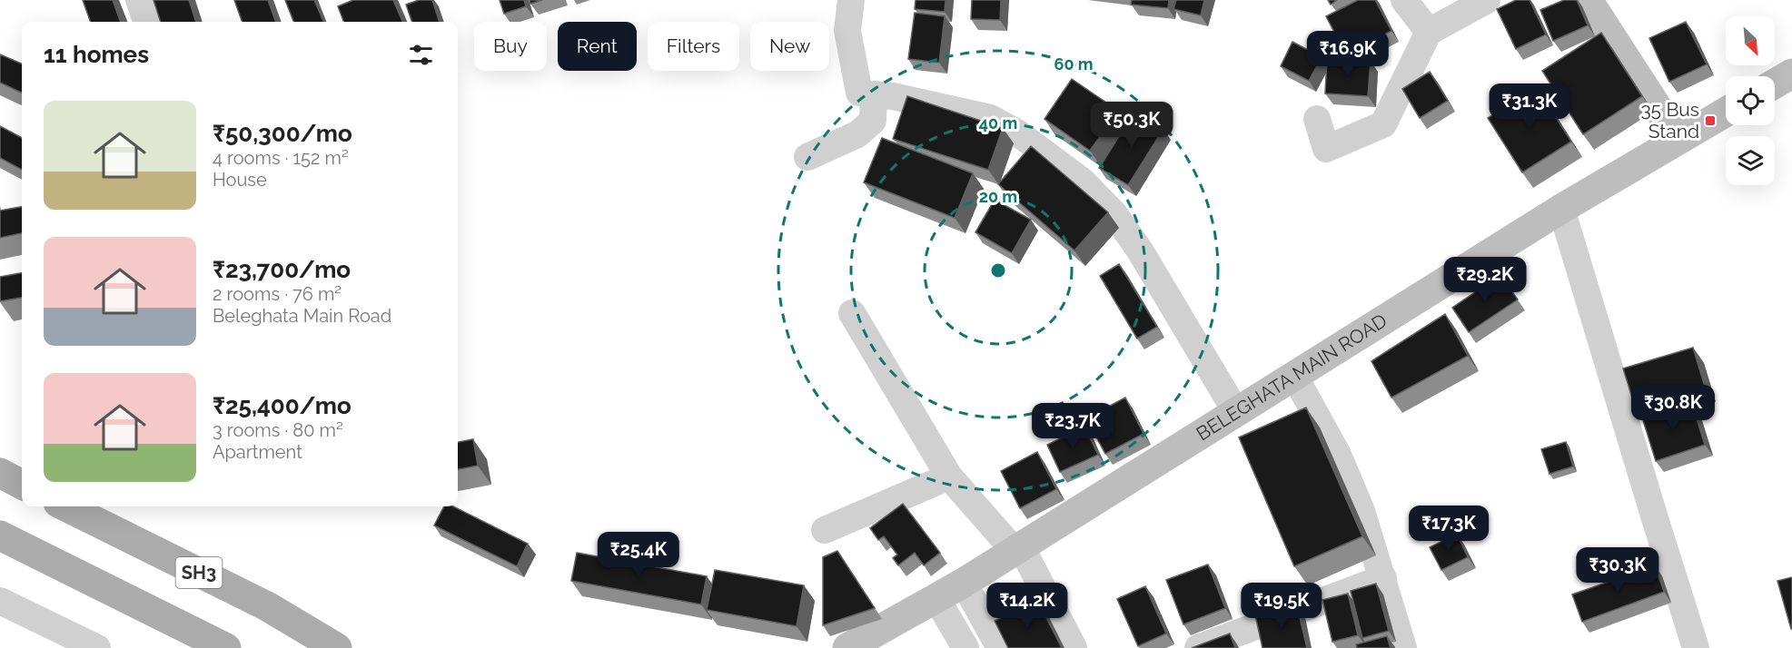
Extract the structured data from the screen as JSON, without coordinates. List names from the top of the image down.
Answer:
{
  "streets": {
    "main road": ["BELEGHATA MAIN ROAD", "SH3"]
  },
  "places": {
    "transit": ["35 Bus Stand"]
  },
  "north": "bottom right",
  "page": {
    "chip": [
      "Buy",
      "Rent",
      "Filters",
      "New"
    ],
    "heading": "11 homes",
    "price": [
      "₹16.9K",
      "₹31.3K",
      "₹50.3K",
      "₹29.2K",
      "₹30.8K",
      "₹23.7K",
      "₹17.3K",
      "₹25.4K",
      "₹30.3K",
      "₹14.2K",
      "₹19.5K"
    ],
    "list": [
      {
        "name": "₹50,300/mo",
        "note": "4 rooms · 152 m² · House"
      },
      {
        "name": "₹23,700/mo",
        "note": "2 rooms · 76 m² · Beleghata Main Road"
      },
      {
        "name": "₹25,400/mo",
        "note": "3 rooms · 80 m² · Apartment"
      }
    ]
  },
  "rings": ["60 m", "40 m", "20 m"]
}
